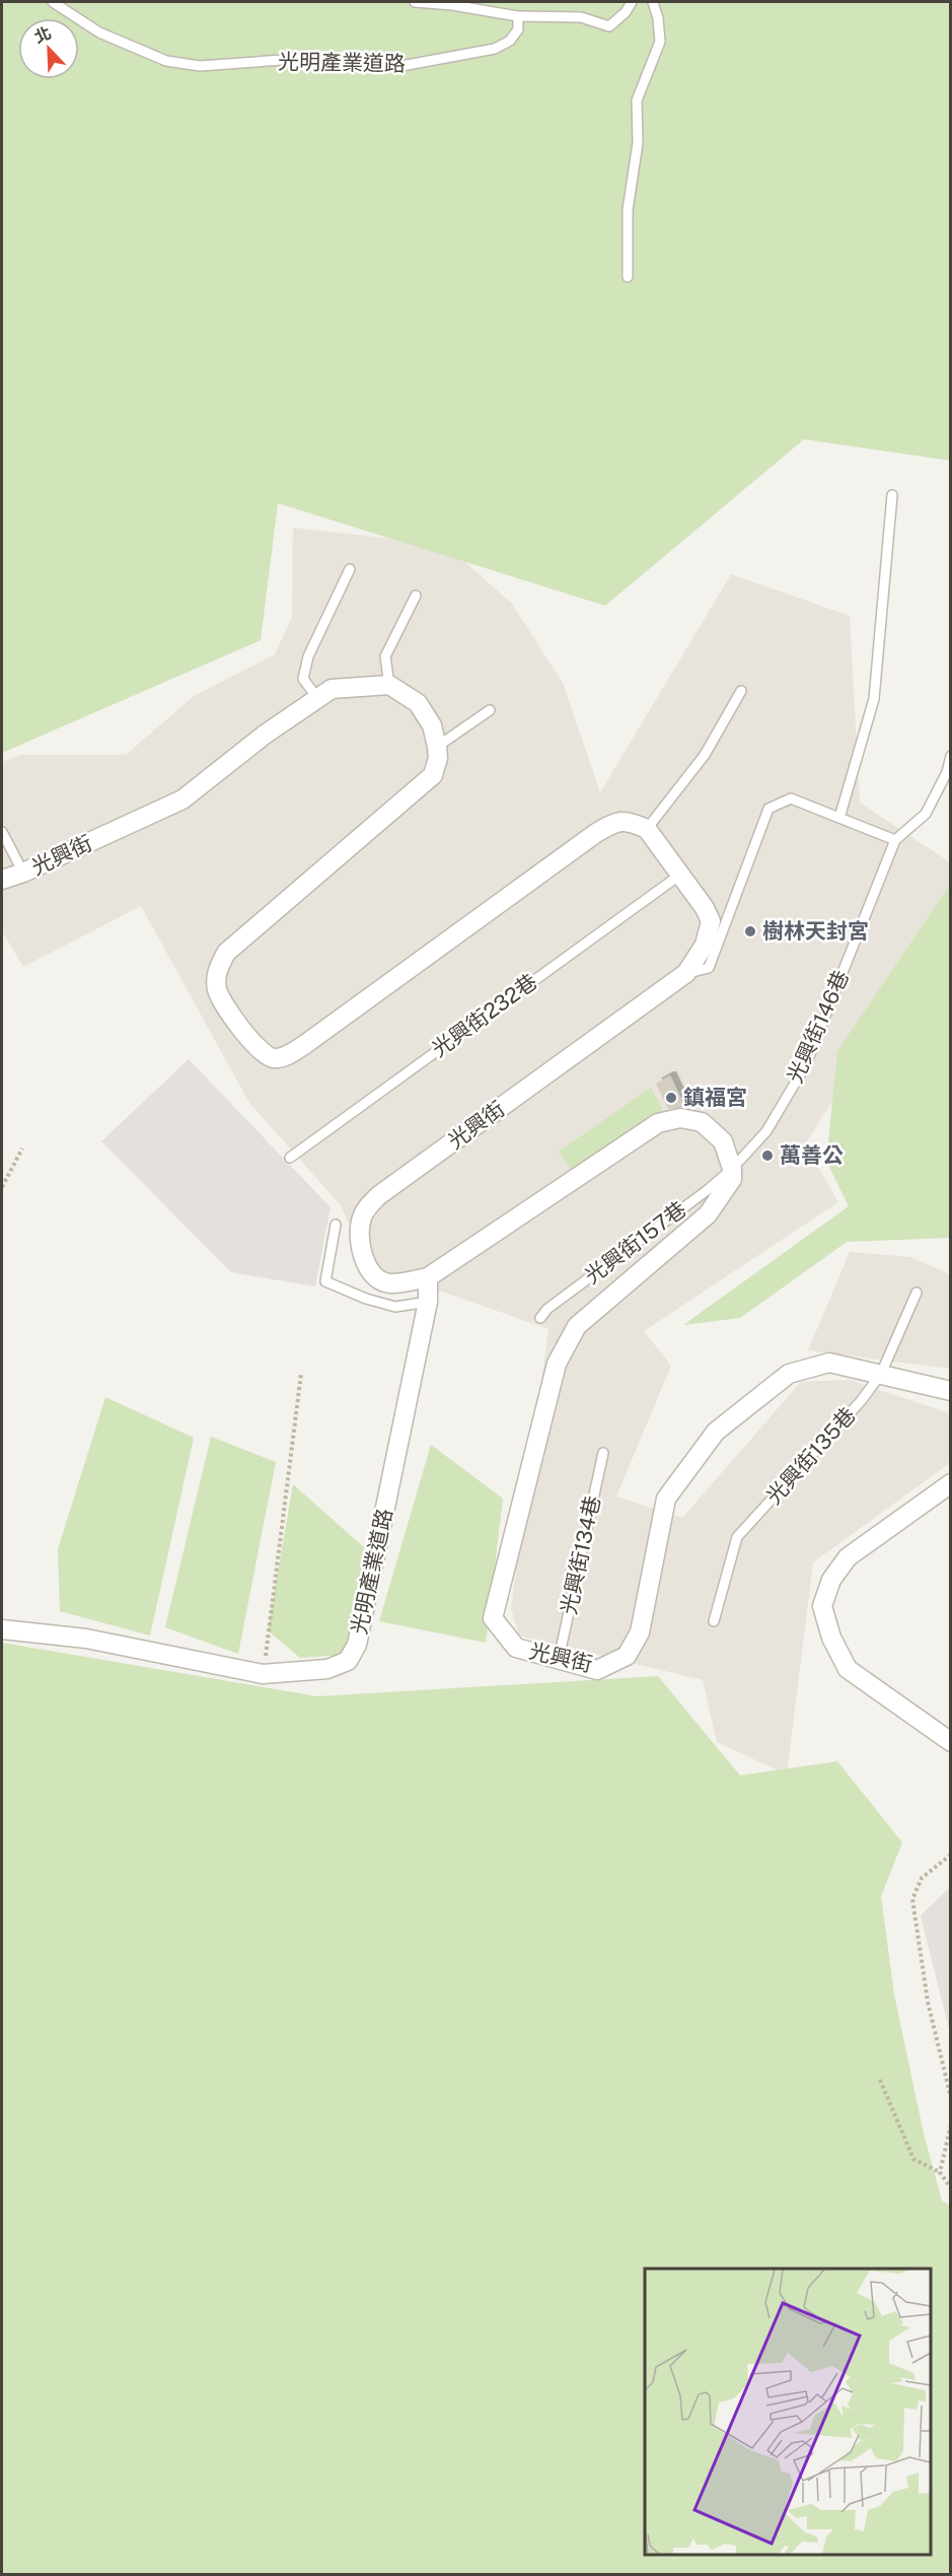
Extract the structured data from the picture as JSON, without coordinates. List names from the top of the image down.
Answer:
{
  "streets": {
    "street": ["光明產業道路", "光興街"],
    "lane": [
      "光興街232巷",
      "光興街146巷",
      "光興街157巷",
      "光興街135巷",
      "光興街134巷"
    ]
  },
  "crossings": [
    ["光明產業道路", "光興街"],
    ["光興街", "光興街232巷"],
    ["光興街", "光興街146巷"],
    ["光興街", "光興街157巷"],
    ["光興街", "光興街135巷"],
    ["光興街", "光興街134巷"],
    ["光興街146巷", "光興街157巷"]
  ],
  "places": ["樹林天封宮", "鎮福宮", "萬善公"],
  "north": "top left"
}
